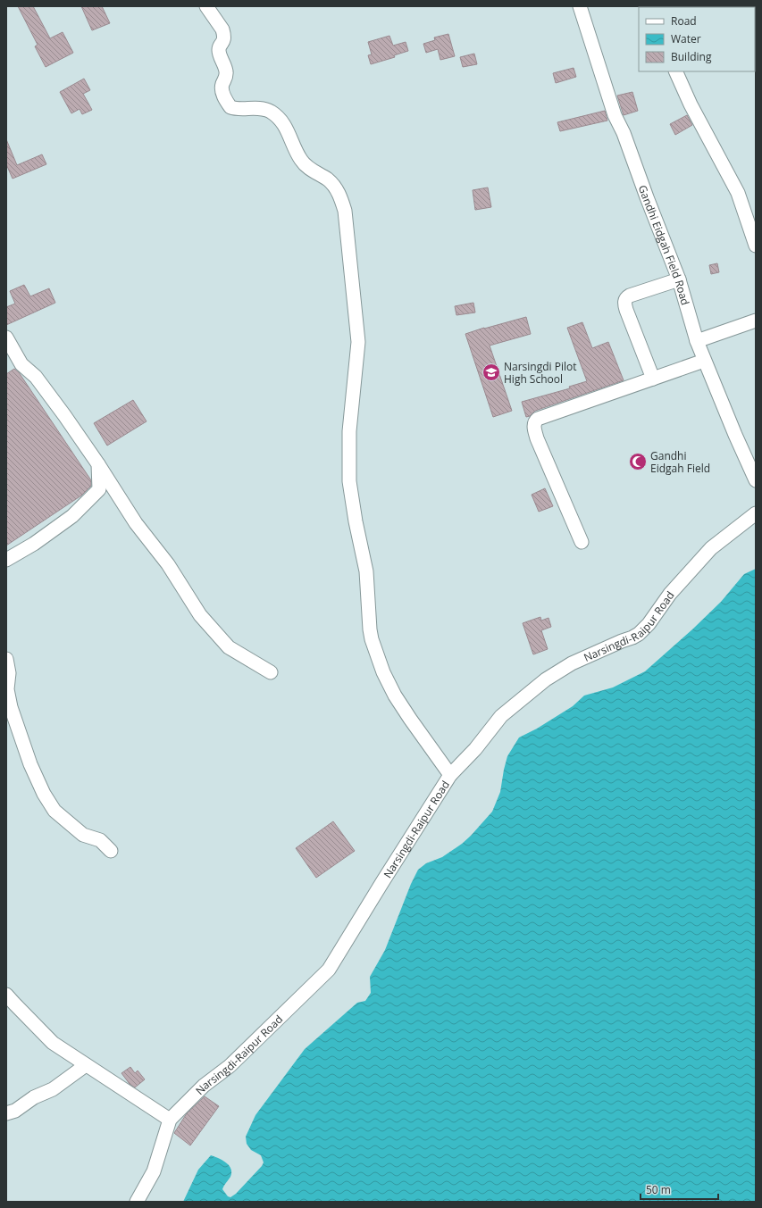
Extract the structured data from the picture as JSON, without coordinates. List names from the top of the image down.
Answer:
{
  "streets": {
    "street": ["Gandhi Eidgah Field Road", "Narsingdi-Raipur Road"]
  },
  "places": {
    "school or university": ["Narsingdi Pilot High School"],
    "mosque": ["Gandhi Eidgah Field"]
  },
  "legend": ["Road", "Water", "Building"],
  "scale_bar": "50 m"
}
